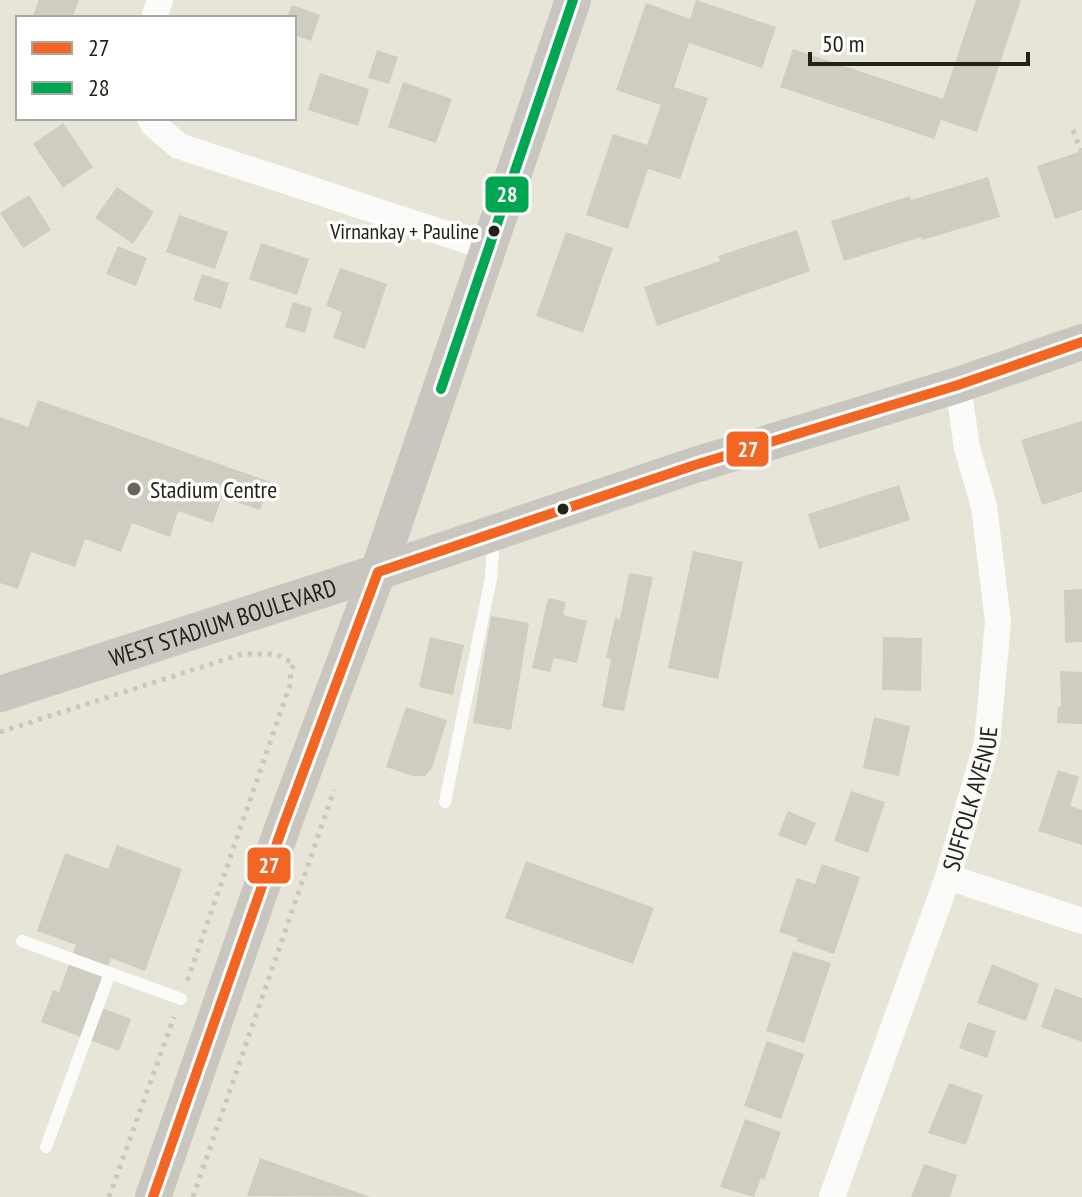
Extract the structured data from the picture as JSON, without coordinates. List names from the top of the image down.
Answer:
{
  "streets": {
    "street": ["WEST STADIUM BOULEVARD", "SUFFOLK AVENUE"]
  },
  "crossings": [
    ["WEST STADIUM BOULEVARD", "SUFFOLK AVENUE"]
  ],
  "places": ["Virnankay + Pauline", "Stadium Centre"],
  "lines": ["transit line 28", "transit line 27"],
  "legend": ["27", "28"],
  "scale_bar": "50 m"
}
